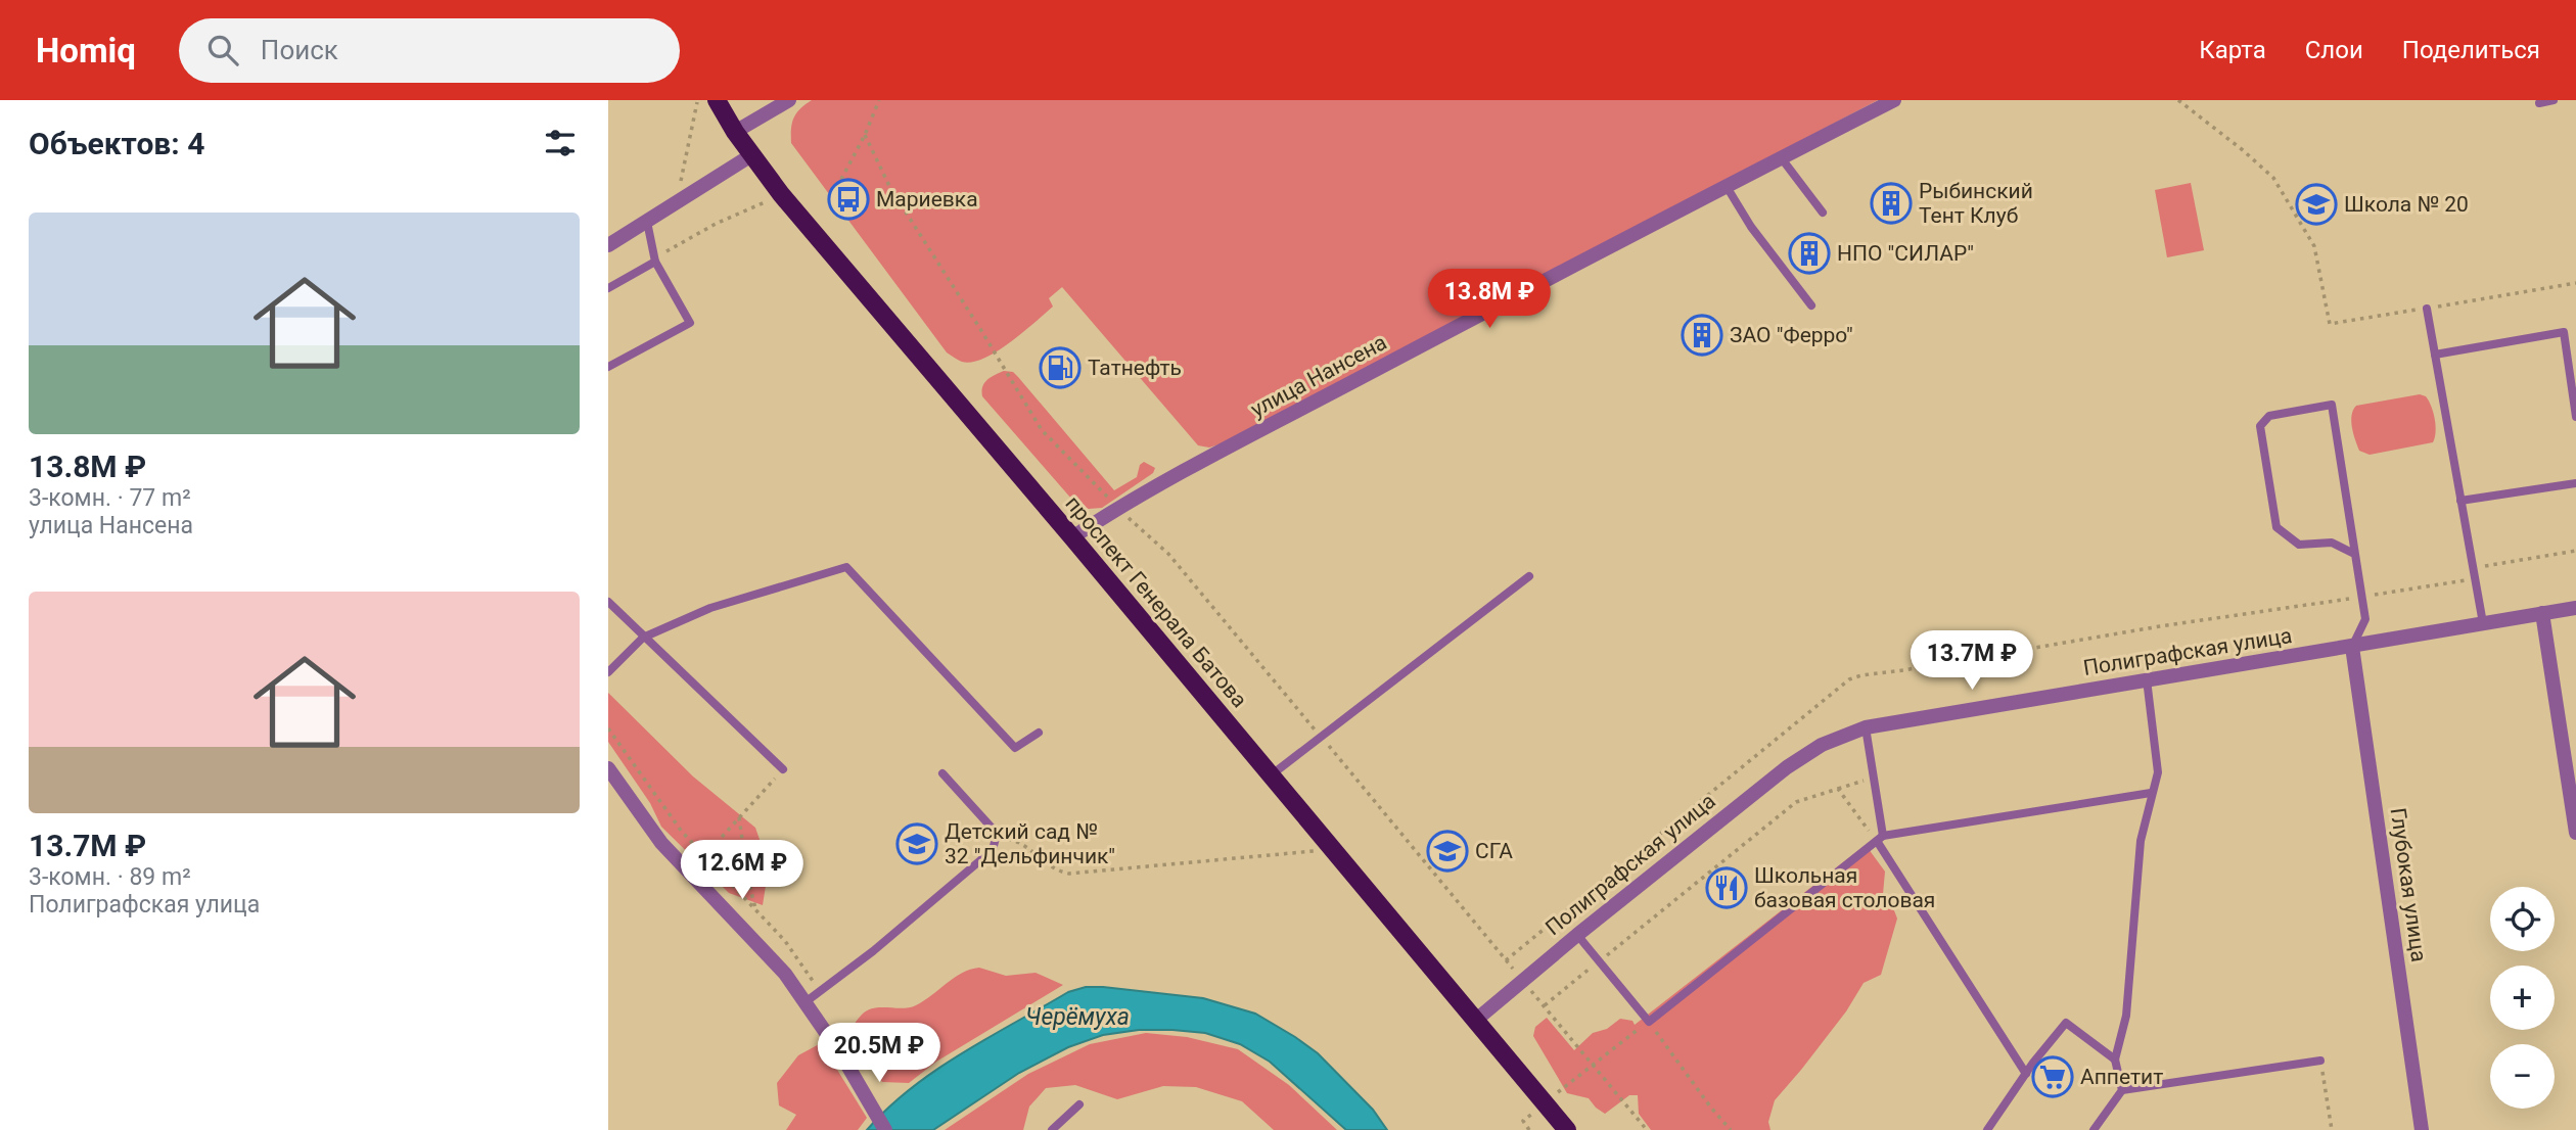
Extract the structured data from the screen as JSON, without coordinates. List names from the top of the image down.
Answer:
{
  "streets": {
    "main road": ["проспект Генерала Батова"],
    "street": ["улица Нансена", "Полиграфская улица", "Глубокая улица"]
  },
  "crossings": [
    ["улица Нансена", "проспект Генерала Батова"],
    ["проспект Генерала Батова", "Полиграфская улица"],
    ["Полиграфская улица", "Глубокая улица"]
  ],
  "water": ["Черёмуха"],
  "places": {
    "bus stop": ["Мариевка"],
    "building": ["Рыбинский Тент Клуб", "НПО \"СИЛАР\"", "ЗАО \"Ферро\""],
    "school or university": ["Школа № 20", "Детский сад № 32 \"Дельфинчик\"", "СГА"],
    "fuel station": ["Татнефть"],
    "restaurant": ["Школьная базовая столовая"],
    "supermarket": ["Аппетит"]
  },
  "page": {
    "header": "Homiq",
    "search": "Поиск",
    "nav": ["Карта", "Слои", "Поделиться"],
    "heading": "Объектов: 4",
    "list": [
      {
        "name": "13.8M ₽",
        "note": "3-комн. · 77 m² · улица Нансена"
      },
      {
        "name": "13.7M ₽",
        "note": "3-комн. · 89 m² · Полиграфская улица"
      }
    ],
    "price": [
      "13.8M ₽",
      "13.7M ₽",
      "12.6M ₽",
      "20.5M ₽"
    ],
    "map_buttons": ["+", "−"]
  }
}
